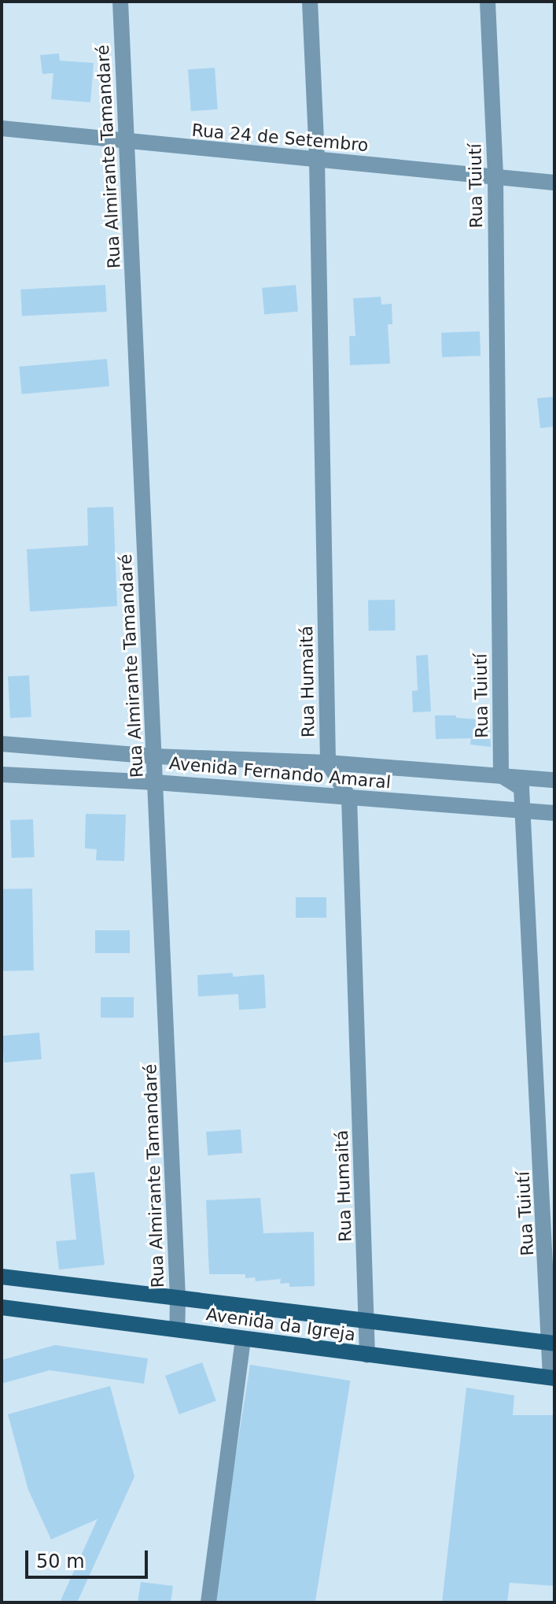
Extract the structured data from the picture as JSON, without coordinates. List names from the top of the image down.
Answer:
{
  "streets": {
    "main road": ["Avenida da Igreja"],
    "street": [
      "Rua 24 de Setembro",
      "Rua Almirante Tamandaré",
      "Rua Tuiutí",
      "Rua Humaitá",
      "Avenida Fernando Amaral"
    ]
  },
  "crossings": [
    ["Rua 24 de Setembro", "Rua Almirante Tamandaré"],
    ["Rua 24 de Setembro", "Rua Tuiutí"],
    ["Rua 24 de Setembro", "Rua Humaitá"],
    ["Rua Almirante Tamandaré", "Avenida Fernando Amaral"],
    ["Rua Almirante Tamandaré", "Avenida da Igreja"],
    ["Rua Tuiutí", "Avenida Fernando Amaral"],
    ["Rua Tuiutí", "Avenida da Igreja"],
    ["Rua Humaitá", "Avenida Fernando Amaral"],
    ["Rua Humaitá", "Avenida da Igreja"]
  ],
  "scale_bar": "50 m"
}
